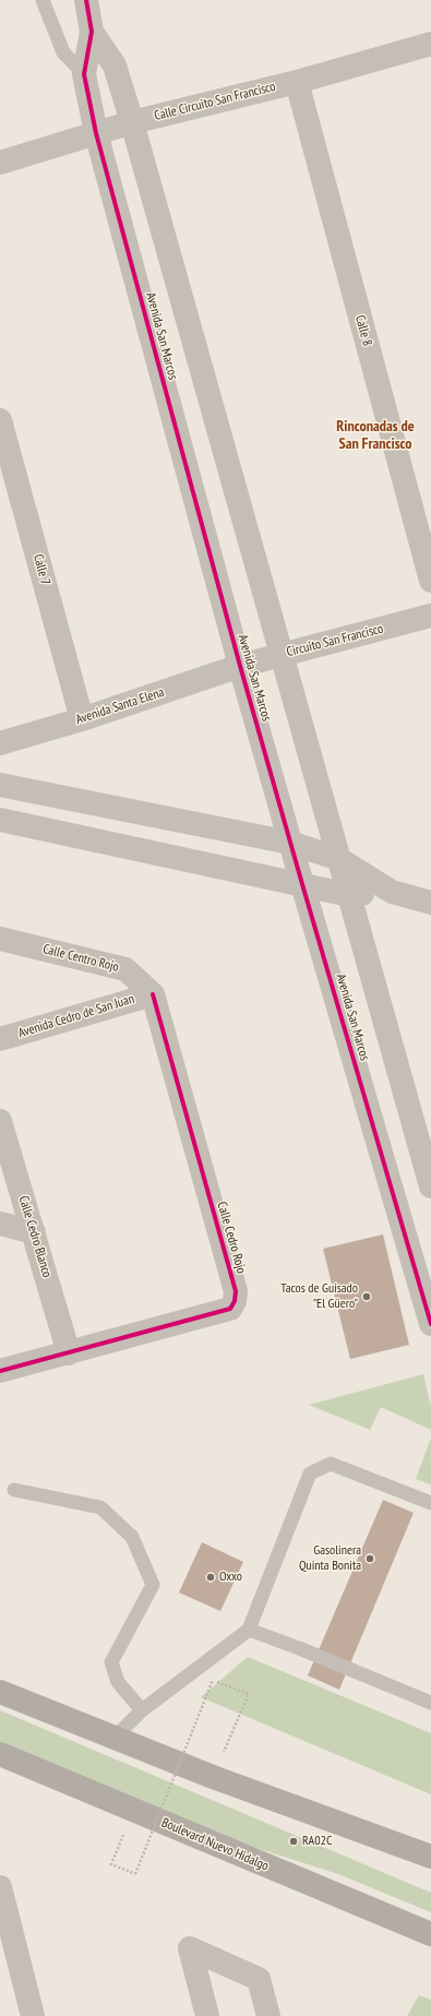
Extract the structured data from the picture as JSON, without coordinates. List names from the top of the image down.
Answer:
{
  "streets": {
    "main road": ["Boulevard Nuevo Hidalgo"],
    "street": [
      "Calle Circuito San Francisco",
      "Calle 8",
      "Avenida San Marcos",
      "Calle 7",
      "Circuito San Francisco",
      "Avenida Santa Elena",
      "Calle Centro Rojo",
      "Avenida Cedro de San Juan",
      "Calle Cedro Blanco",
      "Calle Cedro Rojo"
    ]
  },
  "crossings": [
    ["Calle Circuito San Francisco", "Calle 8"],
    ["Calle Circuito San Francisco", "Avenida San Marcos"],
    ["Avenida San Marcos", "Circuito San Francisco"],
    ["Avenida San Marcos", "Avenida Santa Elena"],
    ["Calle 7", "Avenida Santa Elena"],
    ["Circuito San Francisco", "Avenida Santa Elena"],
    ["Calle Centro Rojo", "Avenida Cedro de San Juan"],
    ["Calle Centro Rojo", "Calle Cedro Rojo"],
    ["Avenida Cedro de San Juan", "Calle Cedro Rojo"],
    ["Calle Cedro Blanco", "Calle Cedro Rojo"]
  ],
  "districts": ["Rinconadas de San Francisco"],
  "places": [
    "Tacos de Guisado \"El Güero\"",
    "Gasolinera Quinta Bonita",
    "Oxxo",
    "RA02C"
  ]
}
